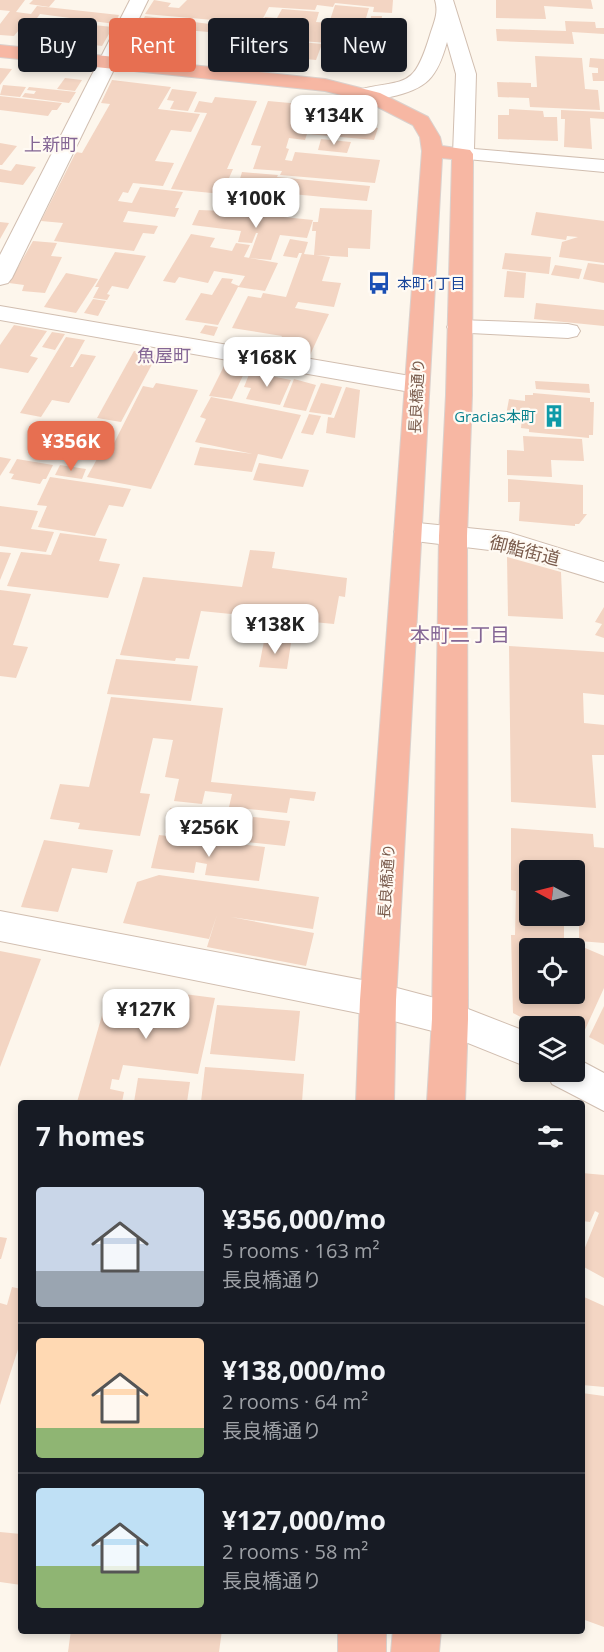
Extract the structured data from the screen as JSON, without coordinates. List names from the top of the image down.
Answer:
{
  "streets": {
    "highway": ["長良橋通り"],
    "street": ["御鮨街道"]
  },
  "crossings": [
    ["長良橋通り", "御鮨街道"]
  ],
  "districts": ["上新町", "魚屋町", "本町二丁目"],
  "places": {
    "bus stop": ["本町1丁目"],
    "building": ["Gracias本町"]
  },
  "north": "left",
  "page": {
    "chip": [
      "Buy",
      "Rent",
      "Filters",
      "New"
    ],
    "price": [
      "¥134K",
      "¥100K",
      "¥168K",
      "¥356K",
      "¥138K",
      "¥256K",
      "¥127K"
    ],
    "heading": "7 homes",
    "list": [
      {
        "name": "¥356,000/mo",
        "note": "5 rooms · 163 m² · 長良橋通り"
      },
      {
        "name": "¥138,000/mo",
        "note": "2 rooms · 64 m² · 長良橋通り"
      },
      {
        "name": "¥127,000/mo",
        "note": "2 rooms · 58 m² · 長良橋通り"
      }
    ]
  }
}
